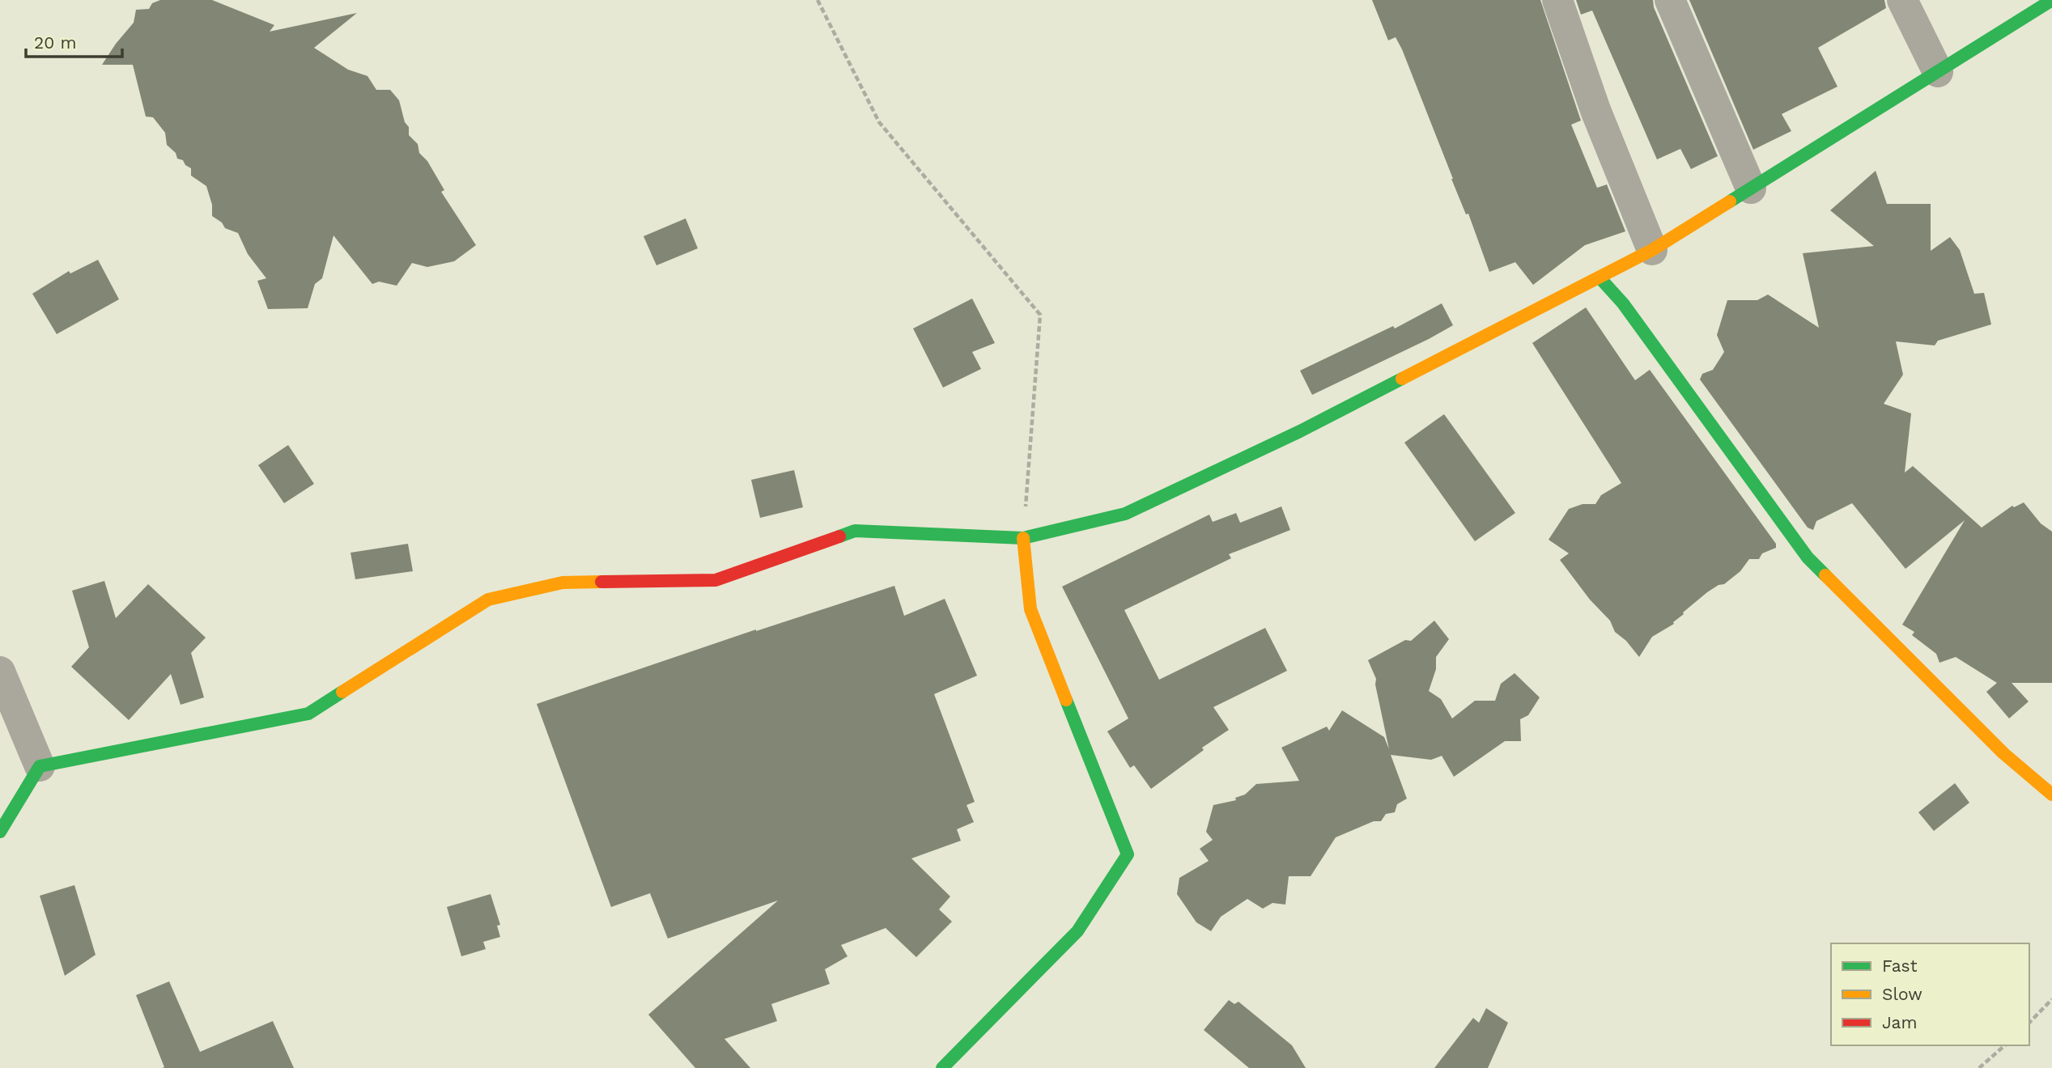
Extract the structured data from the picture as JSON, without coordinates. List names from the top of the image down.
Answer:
{
  "legend": ["Fast", "Slow", "Jam"],
  "scale_bar": "20 m"
}
